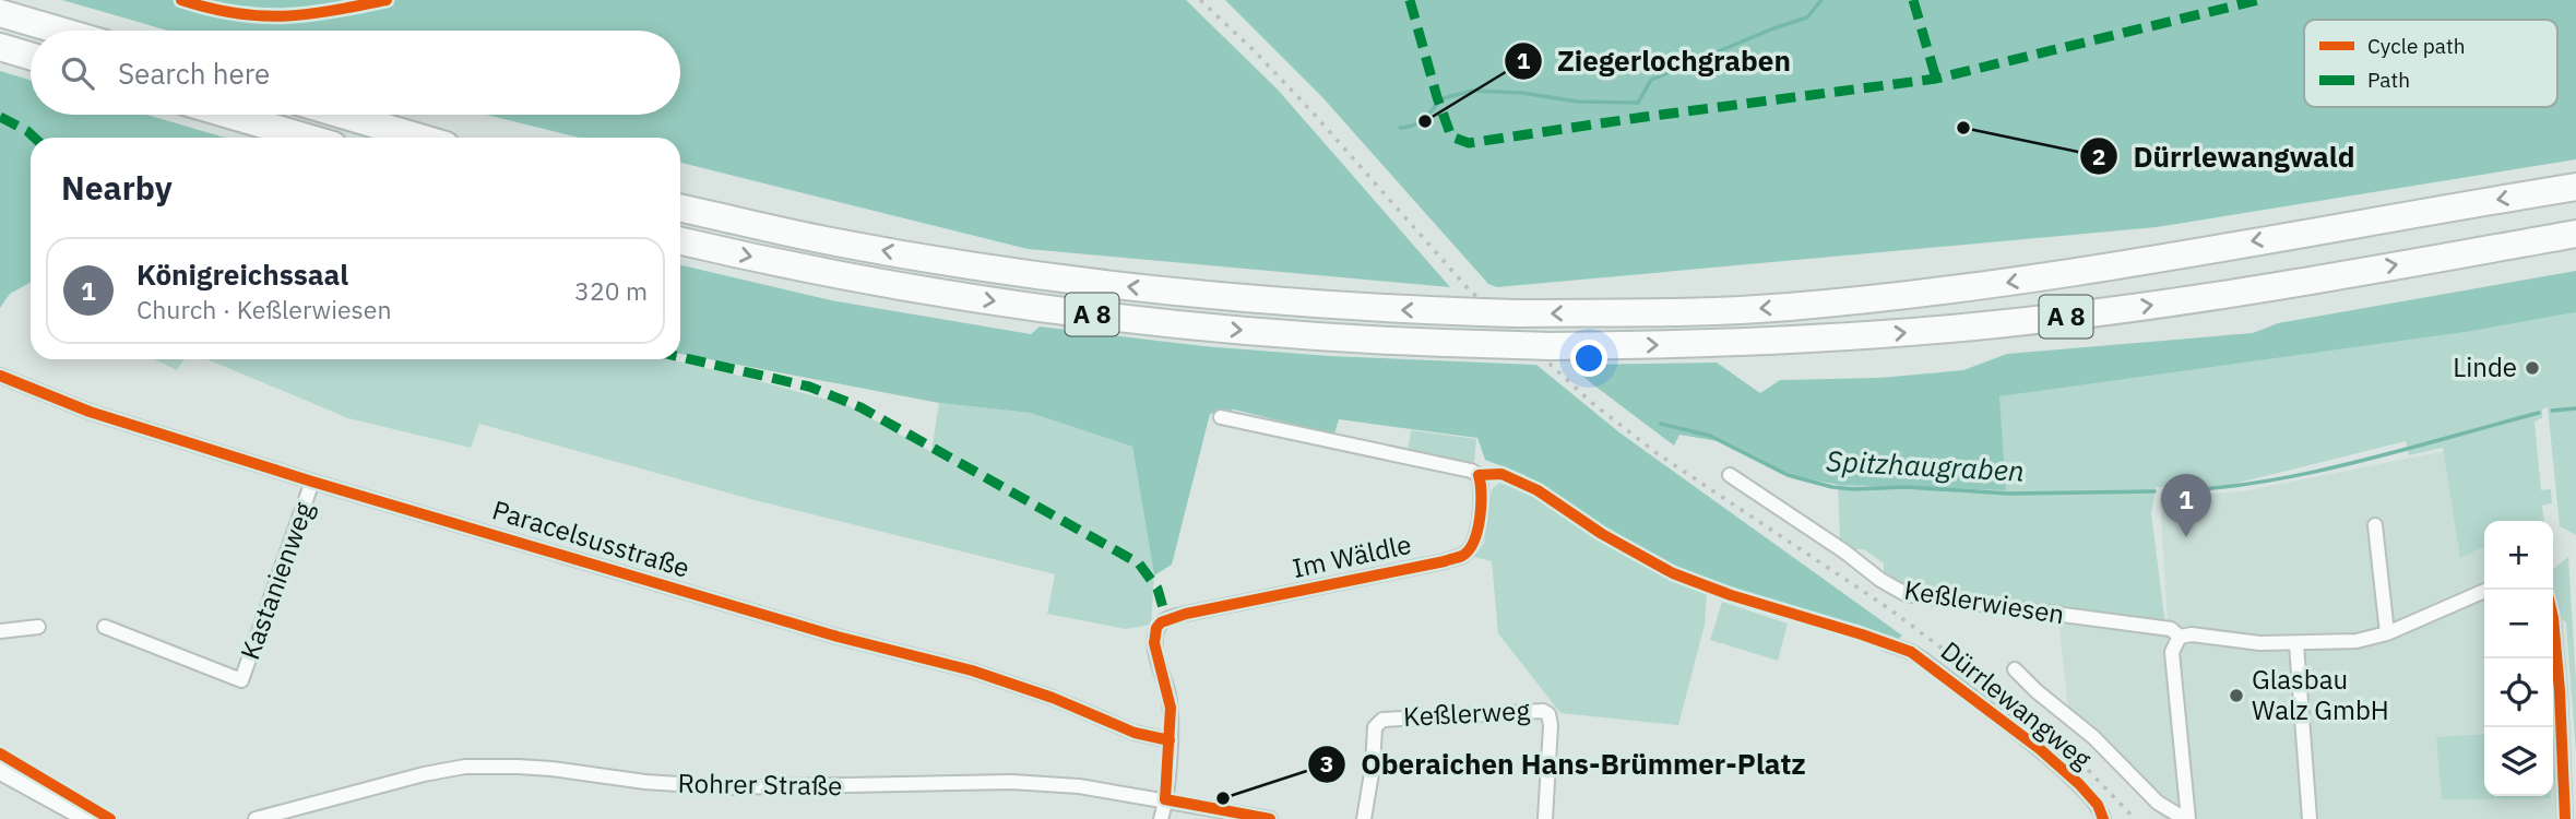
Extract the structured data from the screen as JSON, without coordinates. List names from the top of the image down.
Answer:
{
  "streets": {
    "highway": ["A 8"],
    "street": [
      "Paracelsusstraße",
      "Im Wäldle",
      "Kastanienweg",
      "Keßlerwiesen",
      "Dürrlewangweg",
      "Keßlerweg",
      "Rohrer Straße"
    ]
  },
  "crossings": [
    ["Paracelsusstraße", "Im Wäldle"],
    ["Paracelsusstraße", "Kastanienweg"]
  ],
  "water": ["Spitzhaugraben"],
  "places": [
    "Ziegerlochgraben",
    "Dürrlewangwald",
    "Linde",
    "Glasbau Walz GmbH",
    "Oberaichen Hans-Brümmer-Platz"
  ],
  "legend": ["Cycle path", "Path"],
  "page": {
    "search": "Search here",
    "heading": "Nearby",
    "list": [
      {
        "mark": "1",
        "name": "Königreichssaal",
        "note": "Church · Keßlerwiesen",
        "value": "320 m"
      }
    ],
    "pins": "1",
    "map_buttons": ["+", "−"]
  }
}
